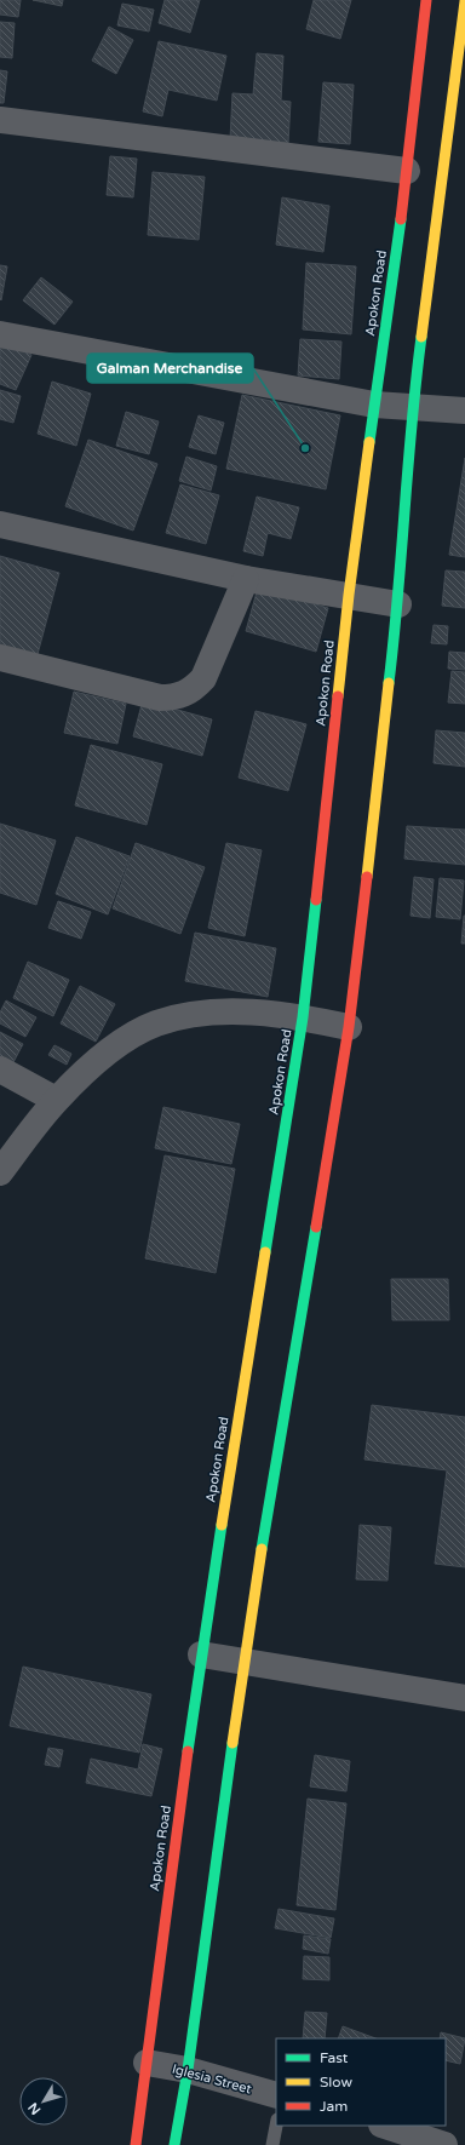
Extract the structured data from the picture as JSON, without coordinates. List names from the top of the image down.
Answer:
{
  "streets": {
    "highway": ["Apokon Road"],
    "street": ["Iglesia Street"]
  },
  "crossings": [
    ["Apokon Road", "Iglesia Street"]
  ],
  "places": ["Galman Merchandise"],
  "legend": ["Fast", "Slow", "Jam"],
  "north": "bottom left"
}
